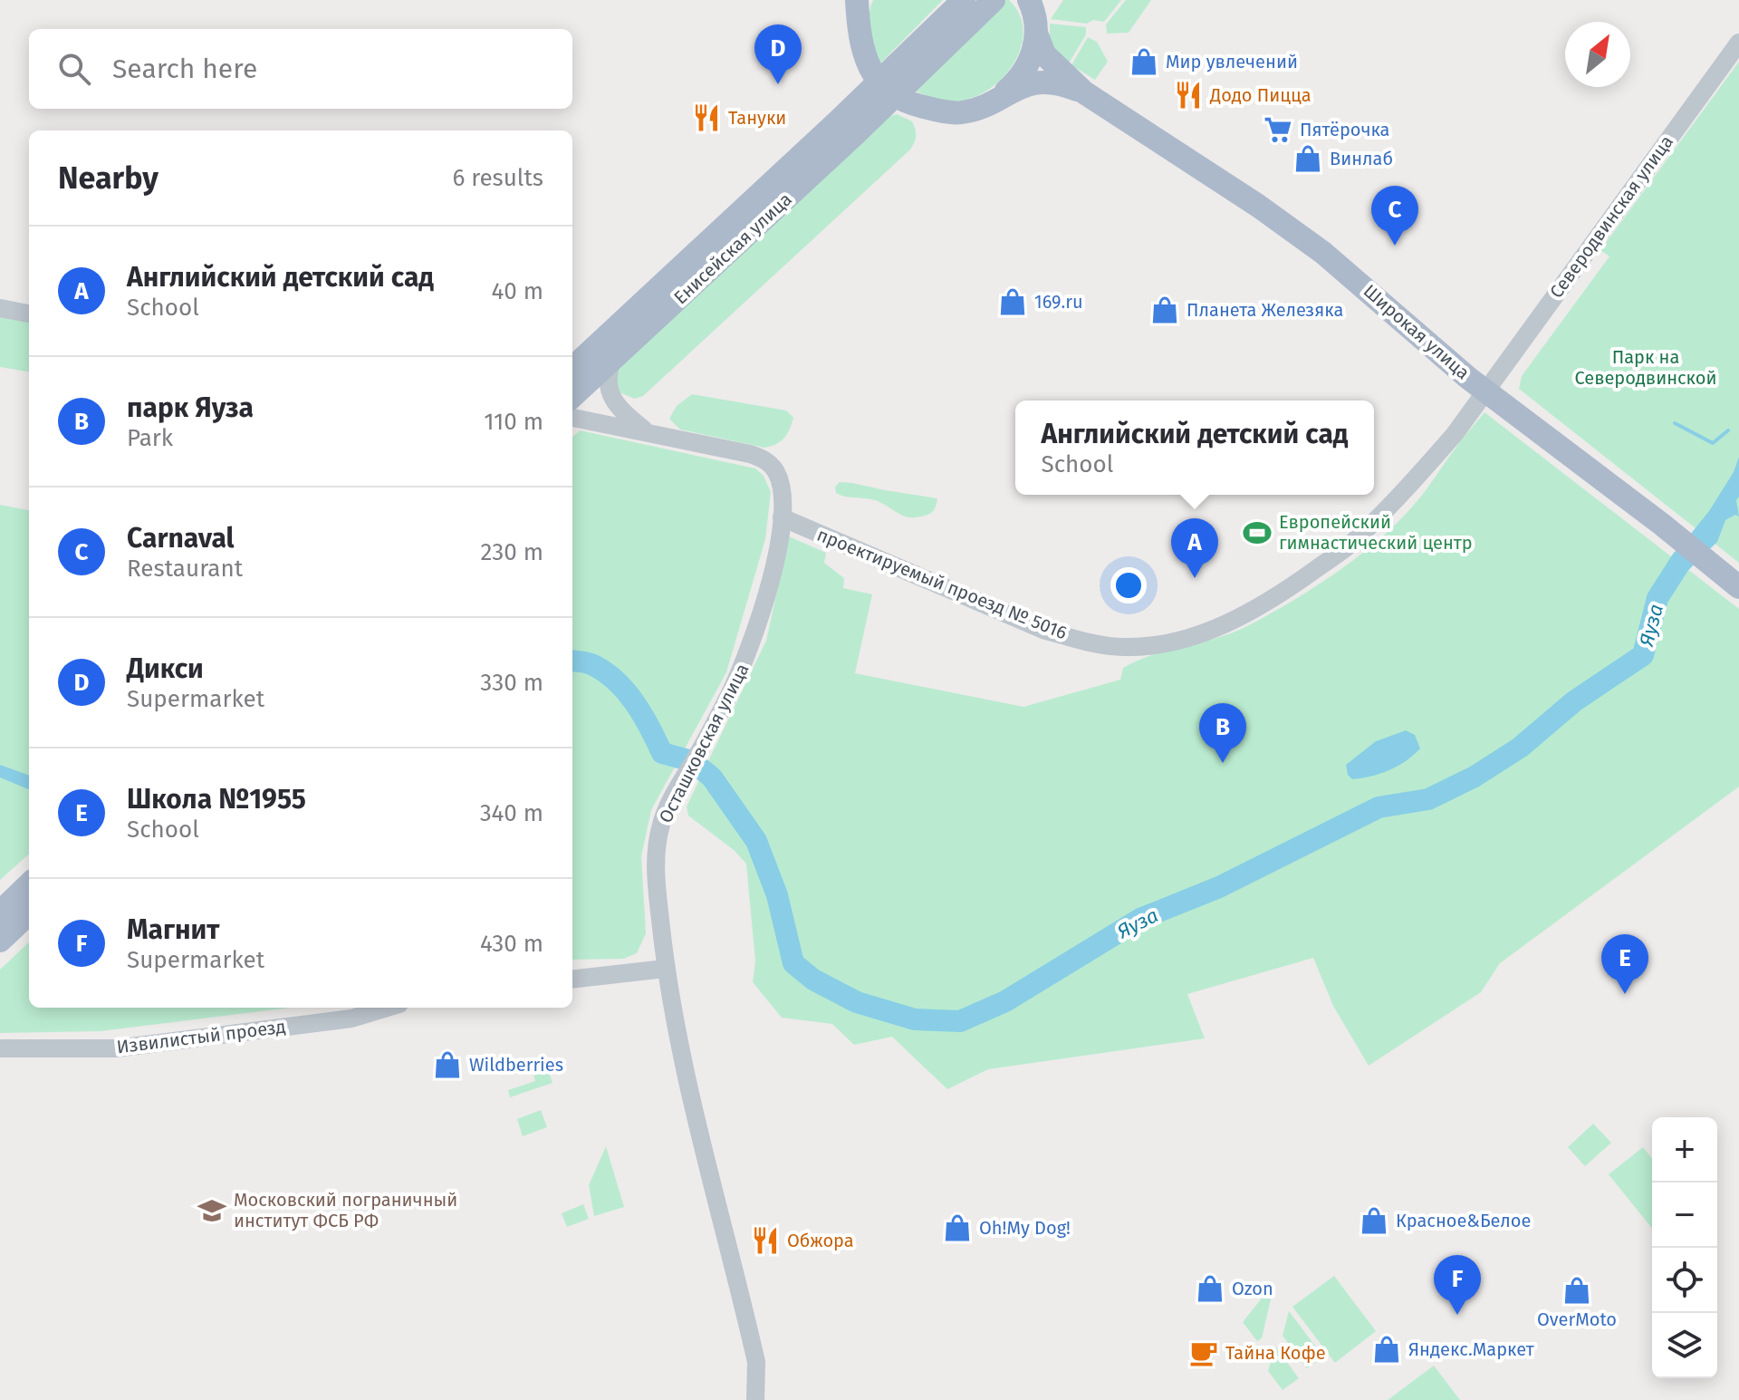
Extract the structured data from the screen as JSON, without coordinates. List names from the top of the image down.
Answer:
{
  "streets": {
    "main road": ["Енисейская улица", "Широкая улица"],
    "street": [
      "Северодвинская улица",
      "проектируемый проезд № 5016",
      "Осташковская улица",
      "Извилистый проезд"
    ]
  },
  "crossings": [
    ["Северодвинская улица", "Широкая улица"],
    ["Северодвинская улица", "проектируемый проезд № 5016"],
    ["Широкая улица", "проектируемый проезд № 5016"],
    ["проектируемый проезд № 5016", "Осташковская улица"]
  ],
  "water": ["Яуза"],
  "parks": ["Парк на Северодвинской"],
  "places": {
    "shop": [
      "Мир увлечений",
      "Винлаб",
      "169.ru",
      "Планета Железяка",
      "Wildberries",
      "Красное&Белое",
      "Oh!My Dog!",
      "Ozon",
      "OverMoto",
      "Яндекс.Маркет"
    ],
    "restaurant": ["Додо Пицца", "Тануки", "Обжора"],
    "supermarket": ["Пятёрочка"],
    "sports": ["Европейский гимнастический центр"],
    "school or university": ["Московский пограничный институт ФСБ РФ"],
    "cafe": ["Тайна Кофе"]
  },
  "north": "top right",
  "page": {
    "pins": [
      "D",
      "C",
      "A",
      "B",
      "E",
      "F"
    ],
    "search": "Search here",
    "heading": ["Nearby", "6 results"],
    "list": [
      {
        "mark": "A",
        "name": "Английский детский сад",
        "note": "School",
        "value": "40 m"
      },
      {
        "mark": "B",
        "name": "парк Яуза",
        "note": "Park",
        "value": "110 m"
      },
      {
        "mark": "C",
        "name": "Carnaval",
        "note": "Restaurant",
        "value": "230 m"
      },
      {
        "mark": "D",
        "name": "Дикси",
        "note": "Supermarket",
        "value": "330 m"
      },
      {
        "mark": "E",
        "name": "Школа №1955",
        "note": "School",
        "value": "340 m"
      },
      {
        "mark": "F",
        "name": "Магнит",
        "note": "Supermarket",
        "value": "430 m"
      }
    ],
    "popup": ["Английский детский сад", "School"],
    "map_buttons": ["+", "−"]
  }
}
